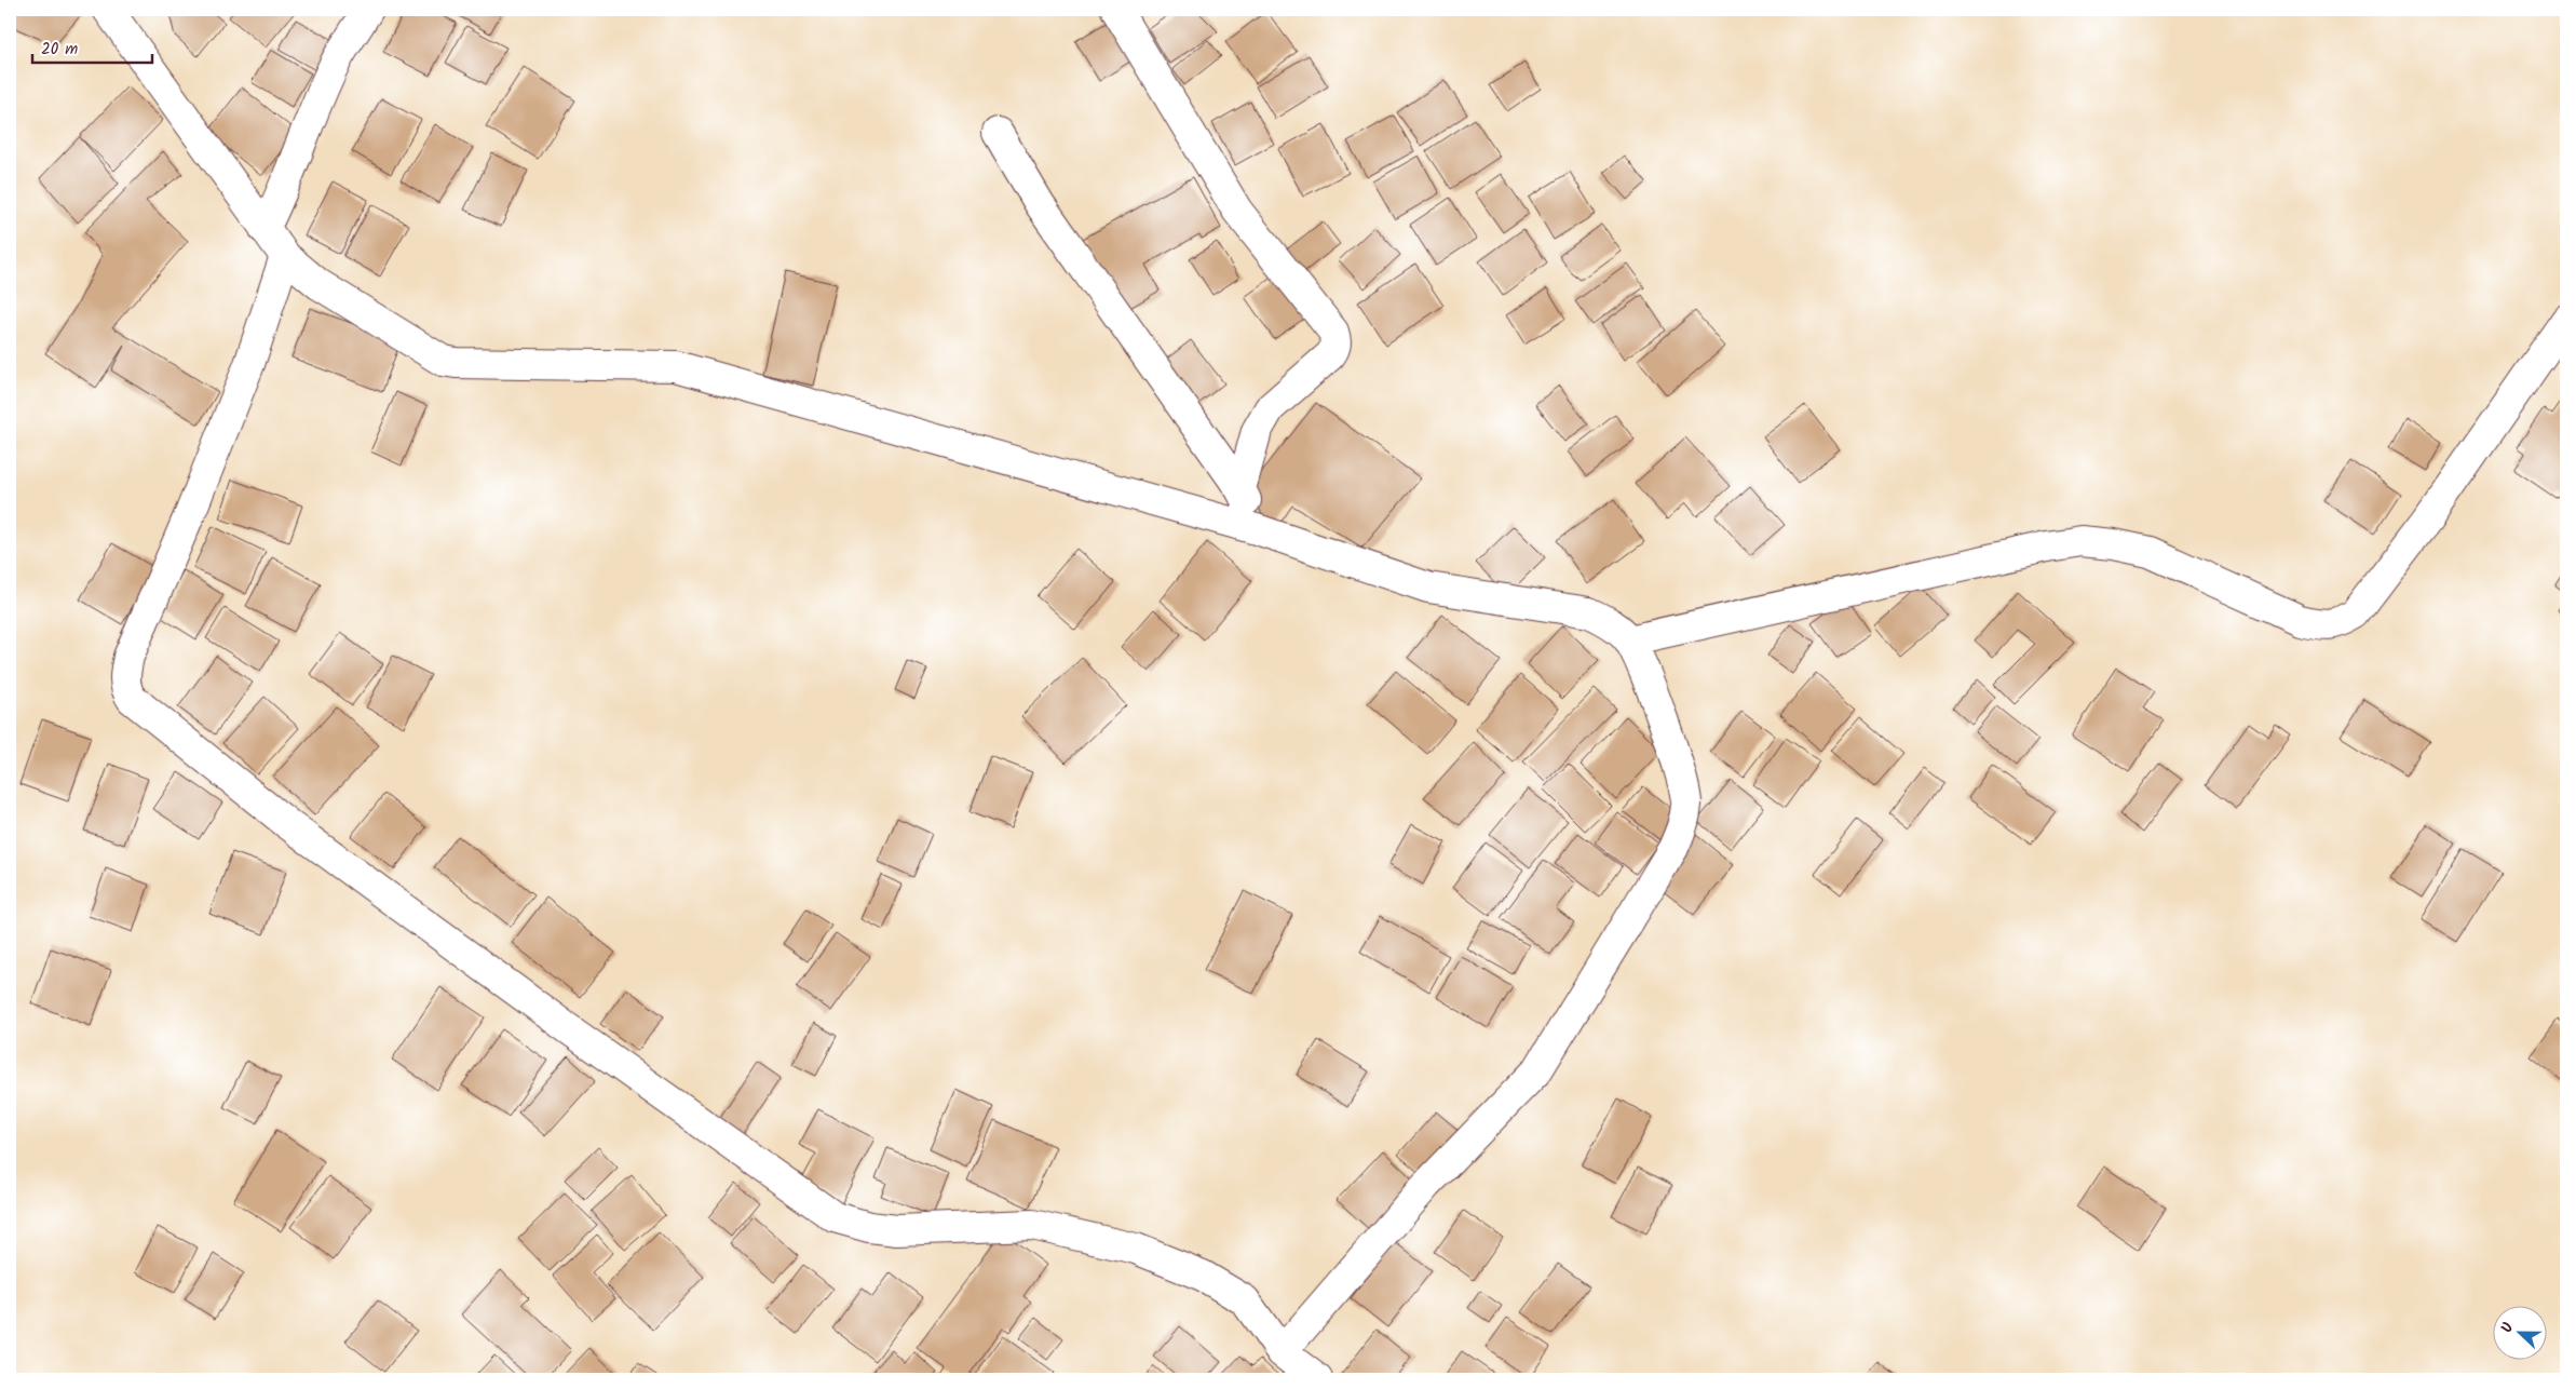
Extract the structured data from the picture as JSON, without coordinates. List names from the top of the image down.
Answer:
{
  "scale_bar": "20 m",
  "north": "left"
}
